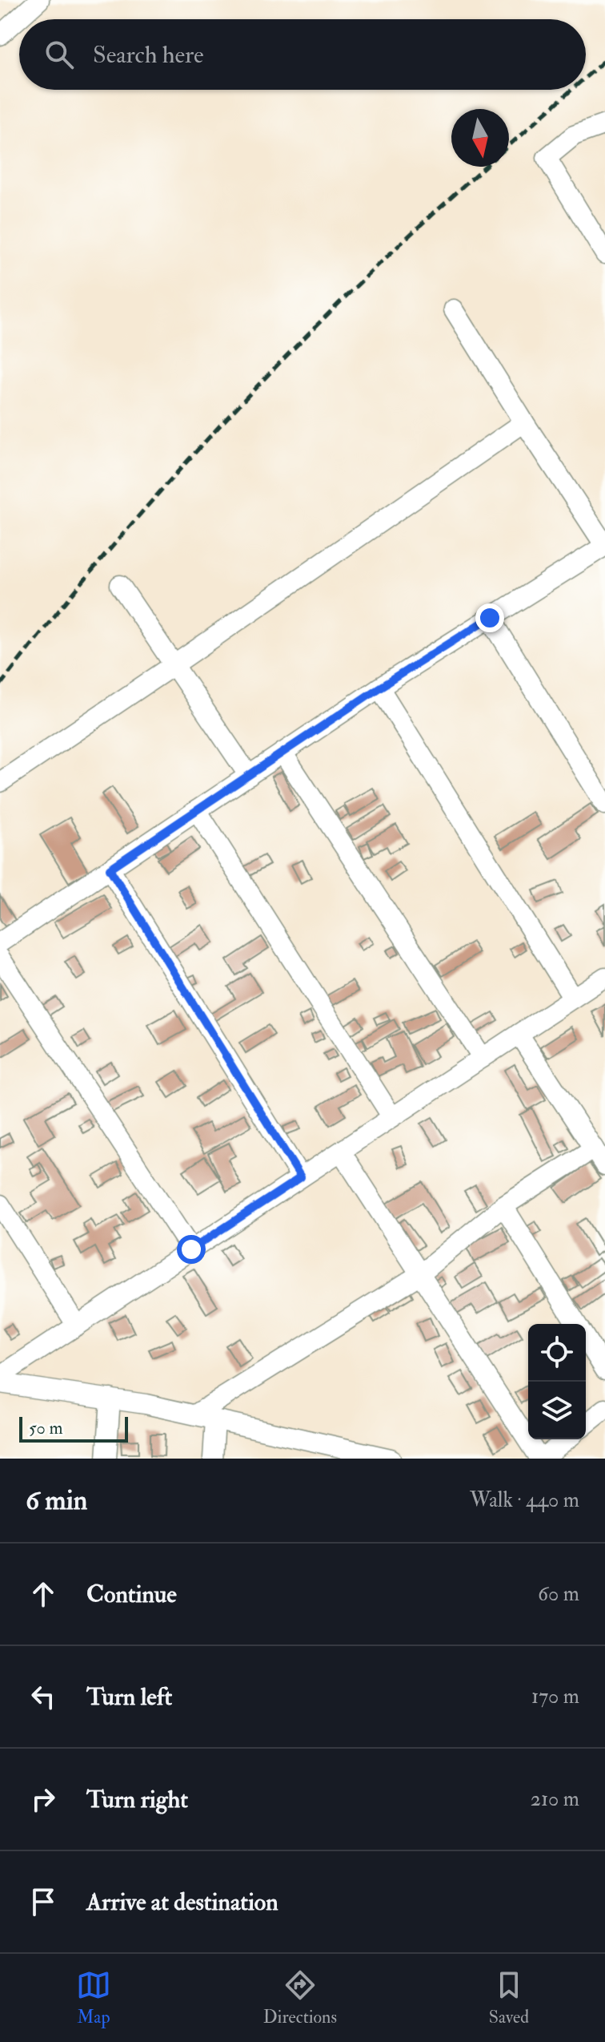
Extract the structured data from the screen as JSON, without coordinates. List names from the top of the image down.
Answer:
{
  "scale_bar": "50 m",
  "north": "bottom",
  "page": {
    "search": "Search here",
    "scale": "50 m",
    "heading": ["6 min", "Walk · 440 m"],
    "list": [
      ["Continue", "60 m"],
      ["Turn left", "170 m"],
      ["Turn right", "210 m"],
      "Arrive at destination"
    ],
    "nav": ["Map", "Directions", "Saved"]
  }
}
